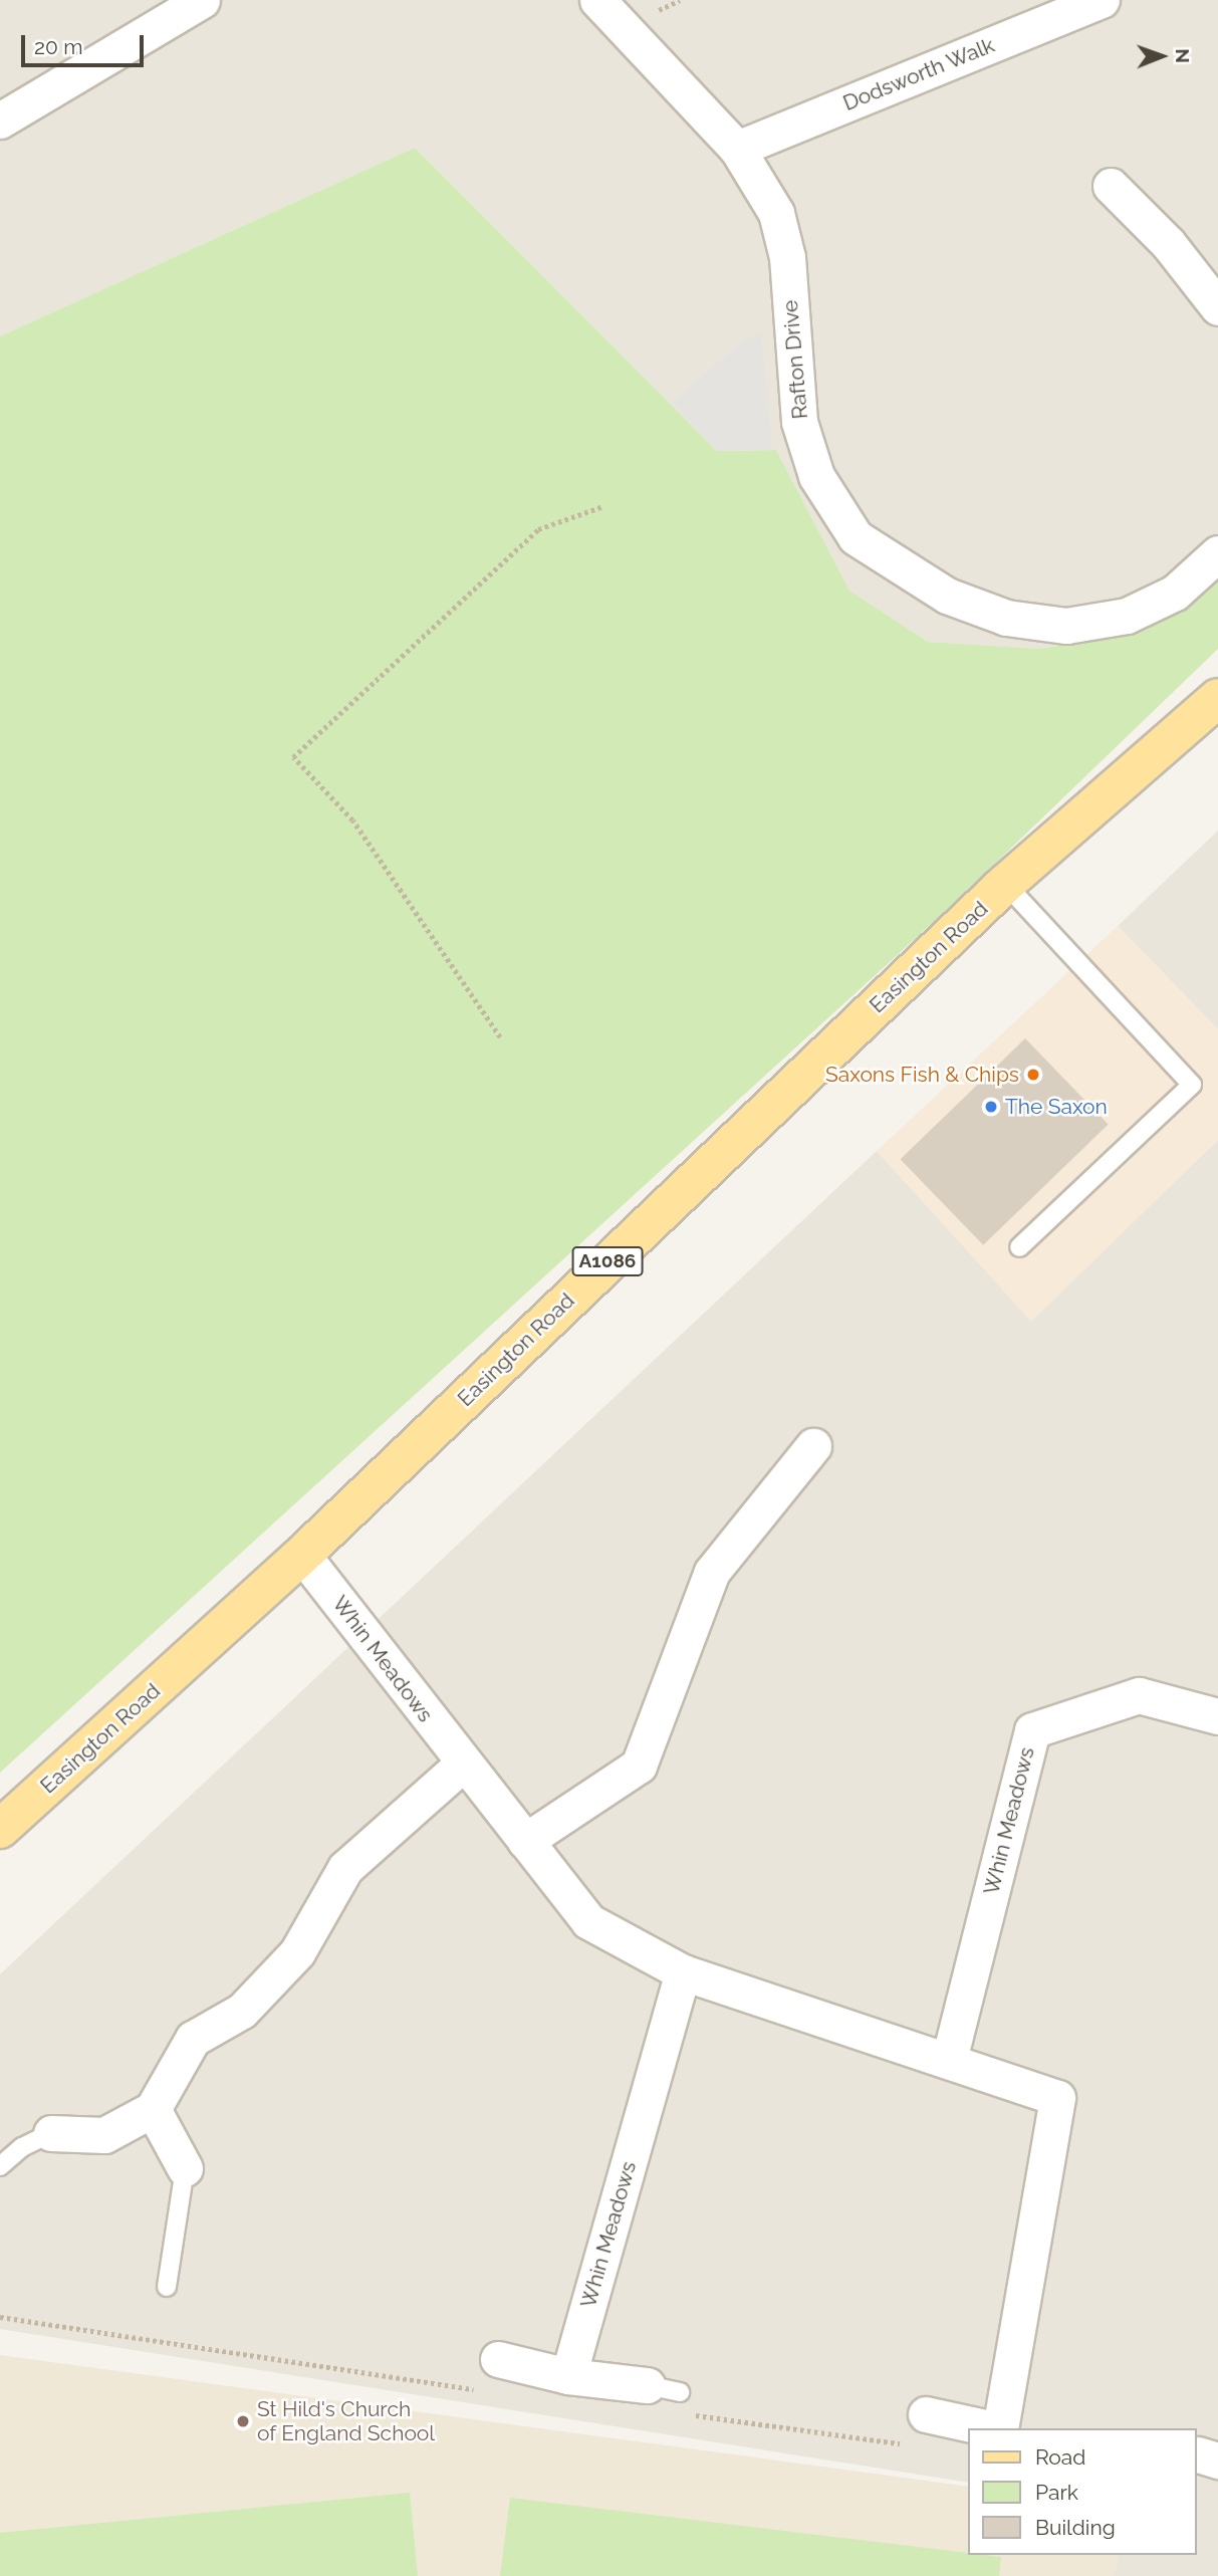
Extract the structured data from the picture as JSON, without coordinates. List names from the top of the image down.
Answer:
{
  "streets": {
    "main road": ["Easington Road", "A1086"],
    "street": ["Dodsworth Walk", "Rafton Drive", "Whin Meadows"]
  },
  "crossings": [
    ["Dodsworth Walk", "Rafton Drive"],
    ["Easington Road", "Whin Meadows"]
  ],
  "places": ["Saxons Fish & Chips", "The Saxon", "St Hild's Church of England School"],
  "legend": ["Road", "Park", "Building"],
  "scale_bar": "20 m",
  "north": "right"
}
